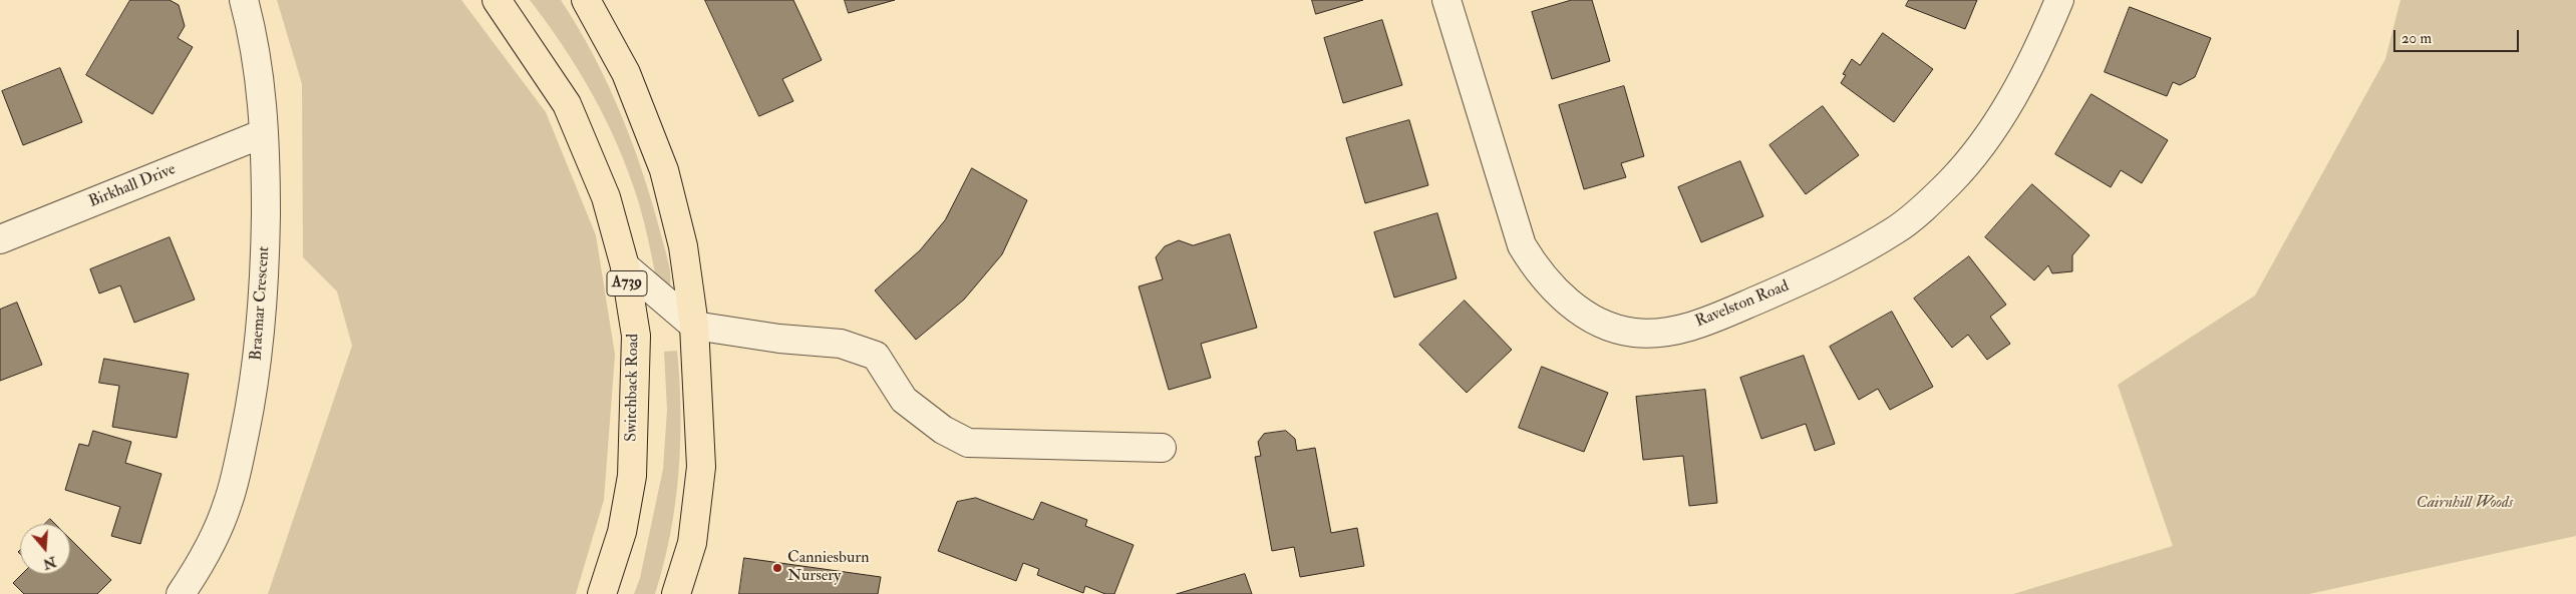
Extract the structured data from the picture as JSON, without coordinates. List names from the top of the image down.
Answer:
{
  "streets": {
    "main road": ["A739", "Switchback Road"],
    "street": ["Birkhall Drive", "Braemar Crescent", "Ravelston Road"]
  },
  "crossings": [
    ["Birkhall Drive", "Braemar Crescent"]
  ],
  "parks": ["Cairnhill Woods"],
  "places": ["Canniesburn Nursery"],
  "scale_bar": "20 m",
  "north": "bottom"
}
